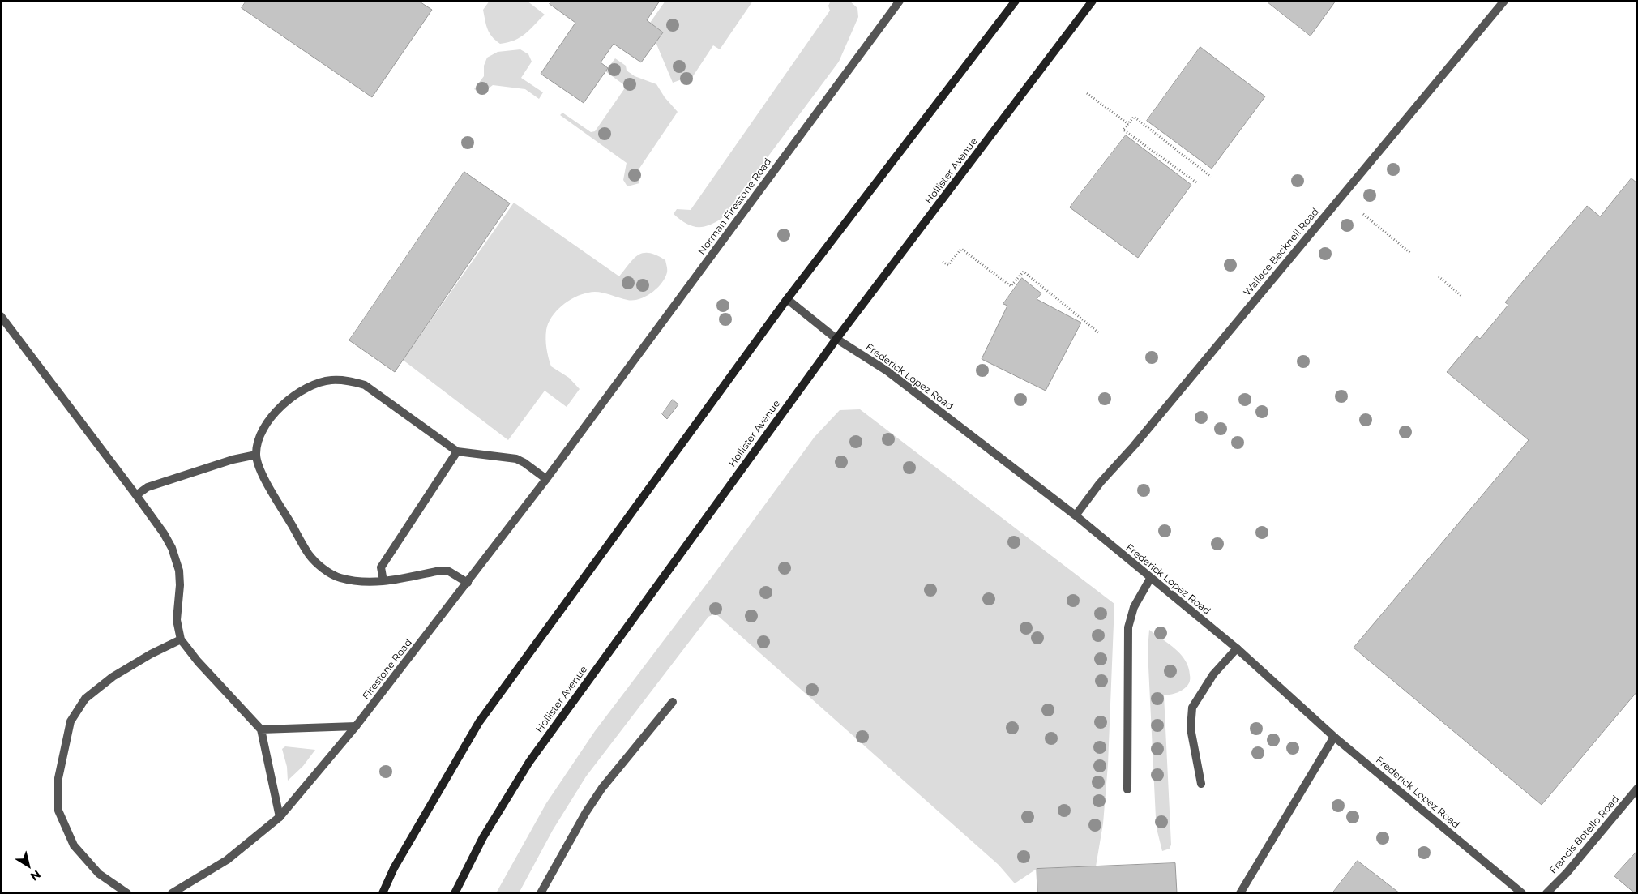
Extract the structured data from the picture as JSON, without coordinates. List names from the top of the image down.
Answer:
{
  "streets": {
    "main road": ["Hollister Avenue"],
    "street": [
      "Norman Firestone Road",
      "Wallace Becknell Road",
      "Frederick Lopez Road",
      "Firestone Road",
      "Francis Botello Road"
    ]
  },
  "crossings": [
    ["Hollister Avenue", "Frederick Lopez Road"],
    ["Norman Firestone Road", "Firestone Road"],
    ["Wallace Becknell Road", "Frederick Lopez Road"]
  ],
  "north": "bottom right"
}
